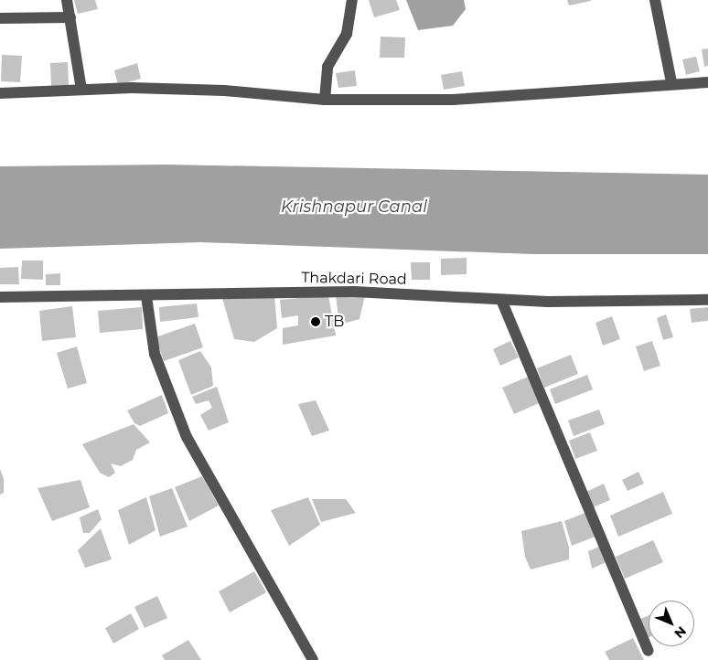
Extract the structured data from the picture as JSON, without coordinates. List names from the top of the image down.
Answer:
{
  "streets": {
    "street": ["Thakdari Road"]
  },
  "water": ["Krishnapur Canal"],
  "places": ["TB"],
  "north": "bottom right"
}
